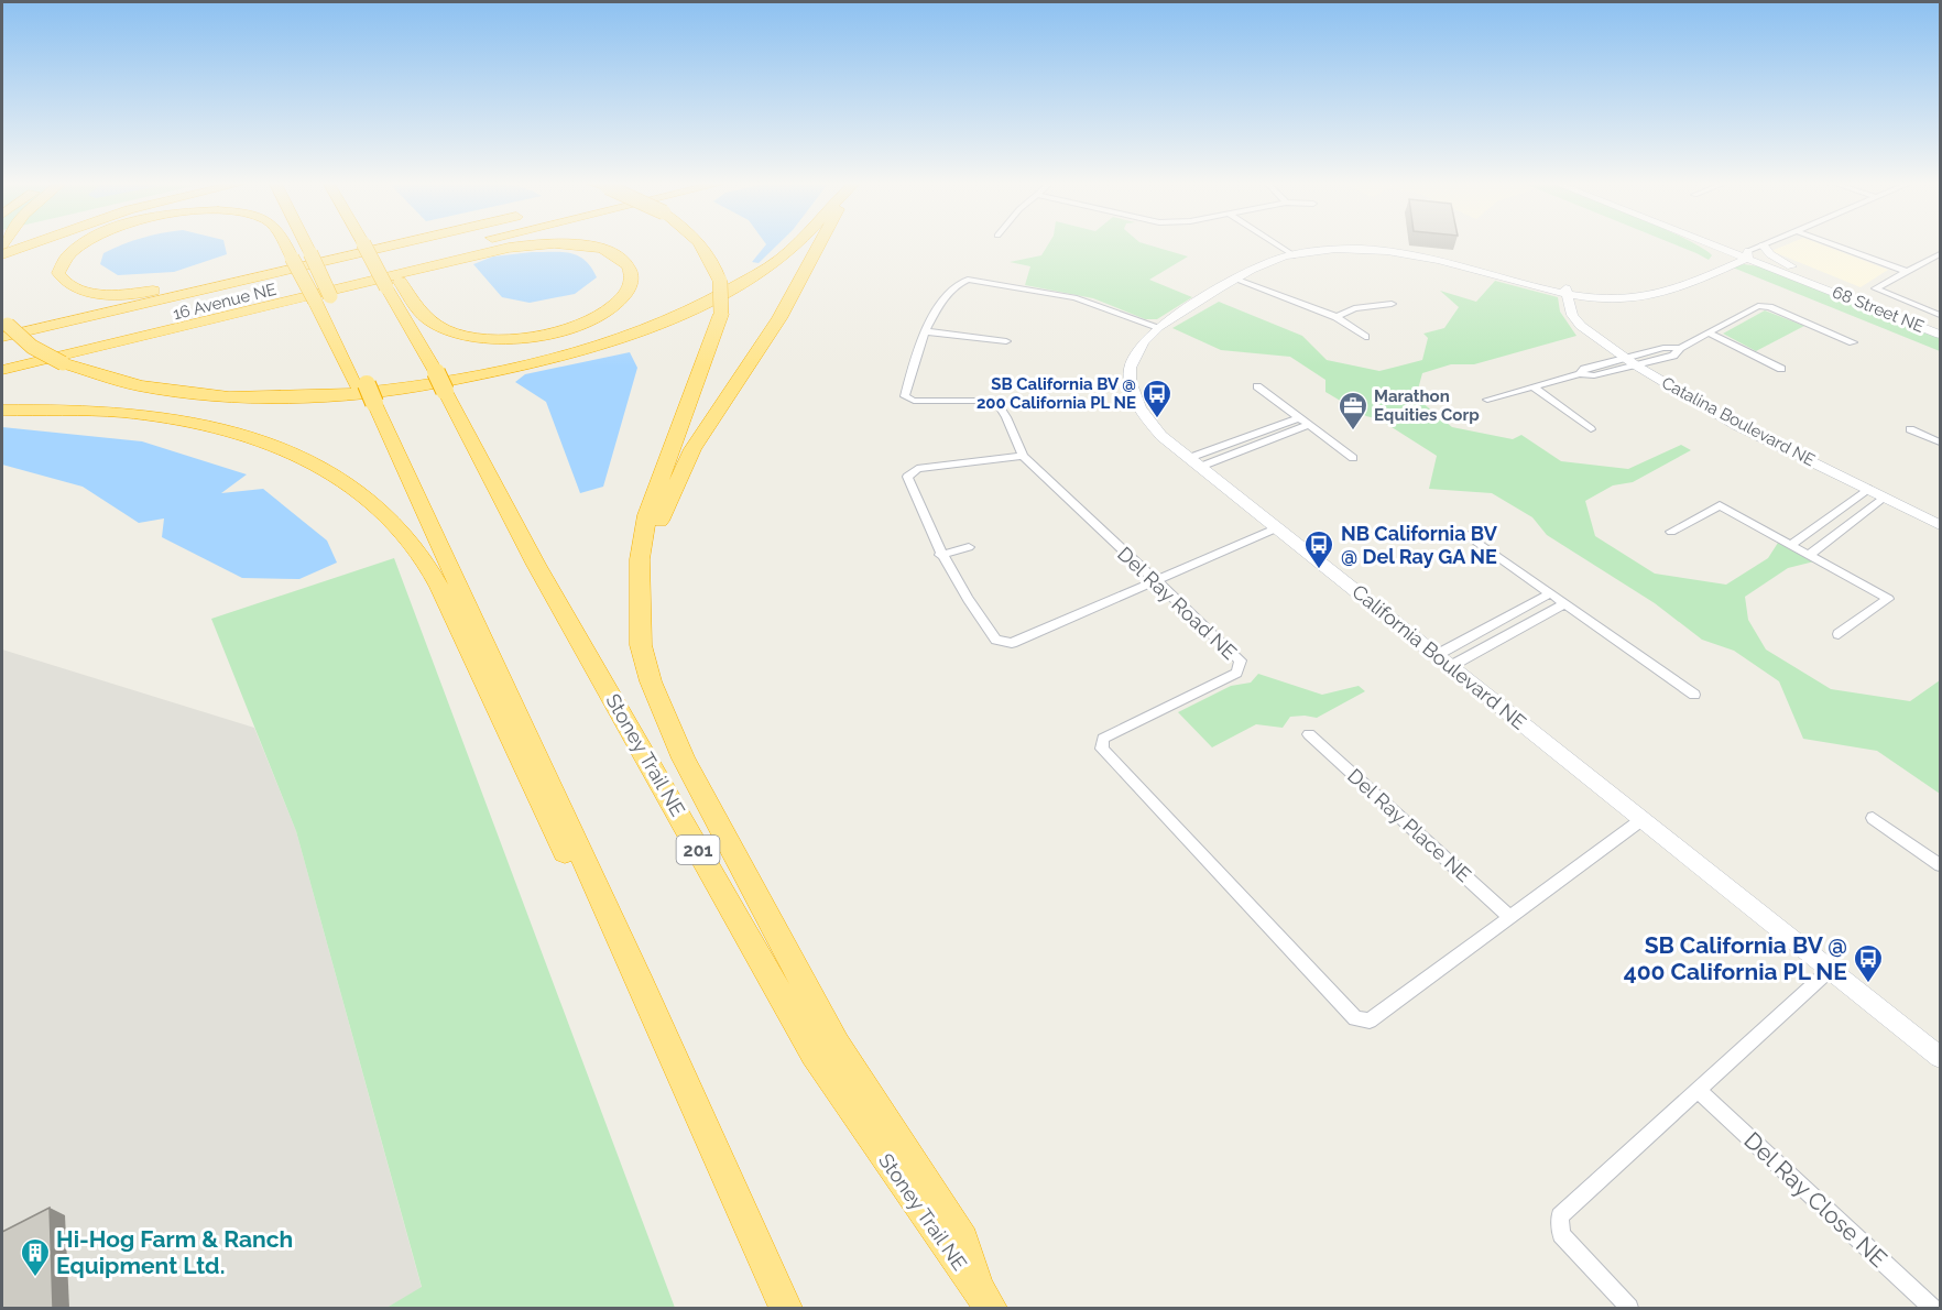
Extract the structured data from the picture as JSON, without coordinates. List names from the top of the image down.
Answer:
{
  "streets": {
    "highway": ["16 Avenue NE", "Stoney Trail NE", "201"],
    "street": [
      "68 Street NE",
      "Catalina Boulevard NE",
      "Del Ray Road NE",
      "California Boulevard NE",
      "Del Ray Place NE",
      "Del Ray Close NE"
    ]
  },
  "crossings": [
    ["68 Street NE", "California Boulevard NE"],
    ["Catalina Boulevard NE", "California Boulevard NE"],
    ["Del Ray Road NE", "California Boulevard NE"],
    ["Del Ray Road NE", "Del Ray Place NE"]
  ],
  "places": {
    "bus stop": ["SB California BV @ 200 California PL NE", "NB California BV @ Del Ray GA NE", "SB California BV @ 400 California PL NE"],
    "office": ["Marathon Equities Corp"],
    "building": ["Hi-Hog Farm & Ranch Equipment Ltd."]
  }
}
